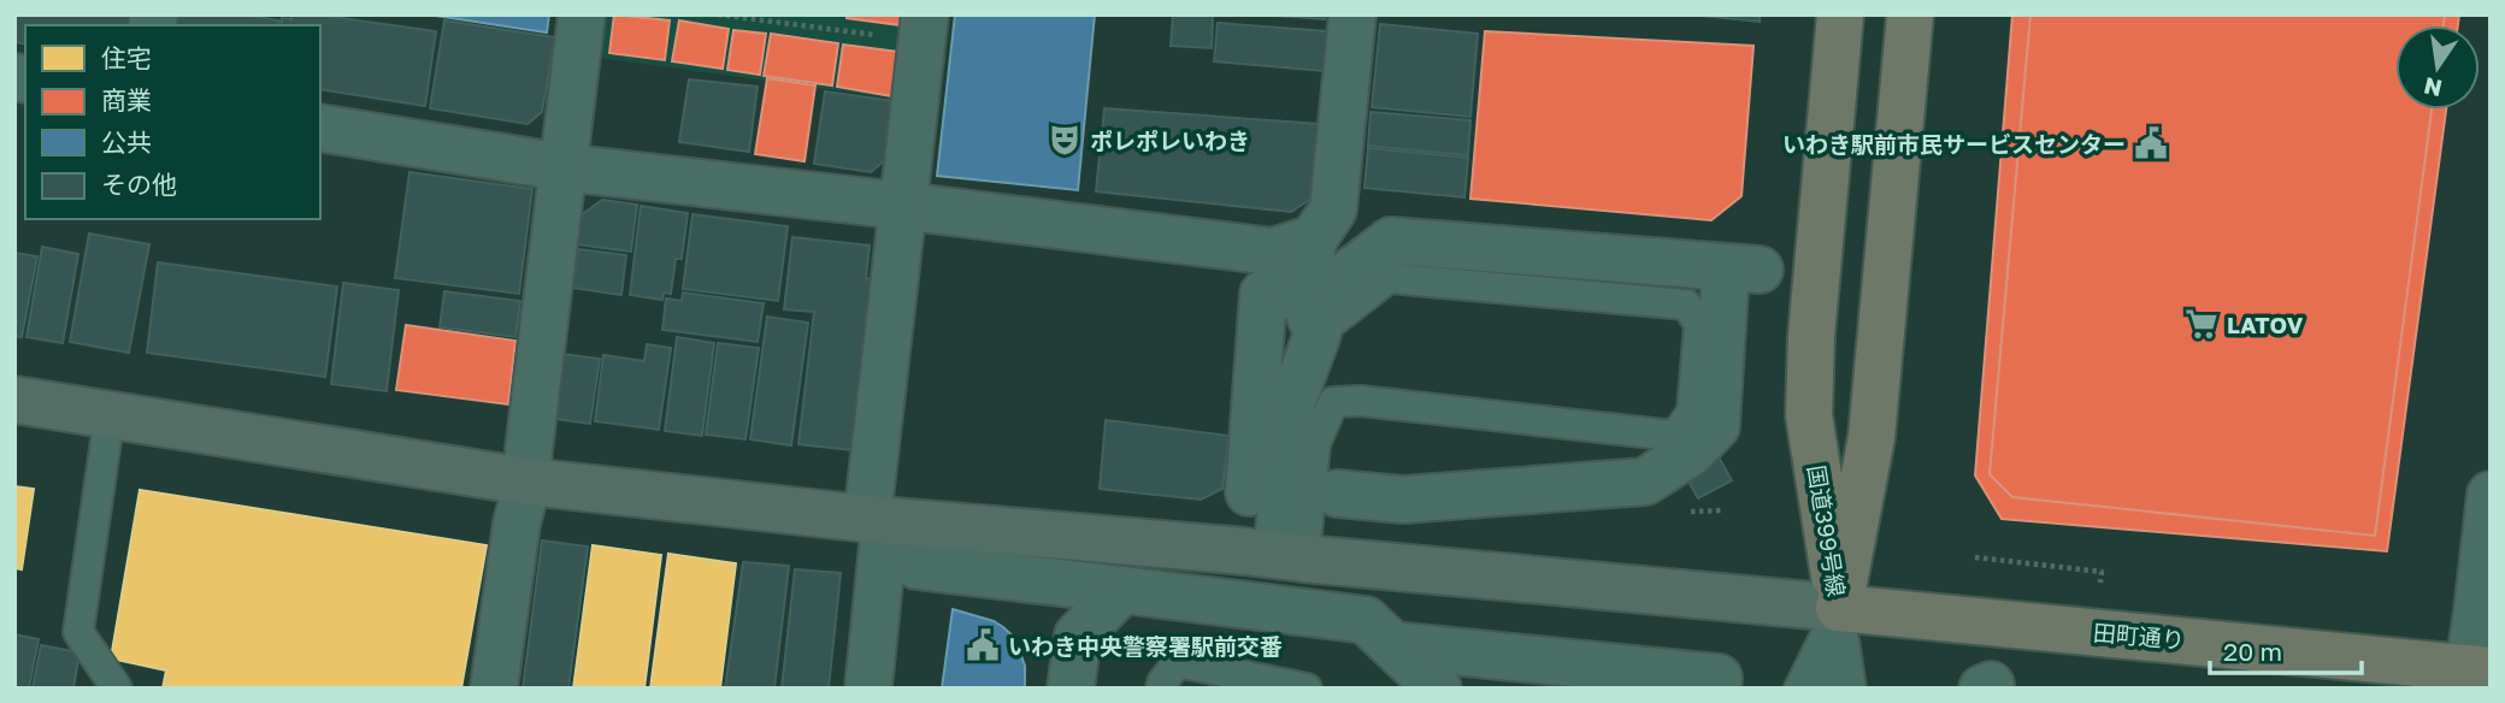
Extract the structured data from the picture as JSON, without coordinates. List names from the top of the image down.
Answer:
{
  "streets": {
    "highway": ["国道399号線", "田町通り"]
  },
  "crossings": [
    ["国道399号線", "田町通り"]
  ],
  "places": {
    "theatre": ["ポレポレいわき"],
    "public building": ["いわき駅前市民サービスセンター", "いわき中央警察署駅前交番"],
    "supermarket": ["LATOV"]
  },
  "legend": [
    "住宅",
    "商業",
    "公共",
    "その他"
  ],
  "scale_bar": "20 m",
  "north": "bottom"
}
